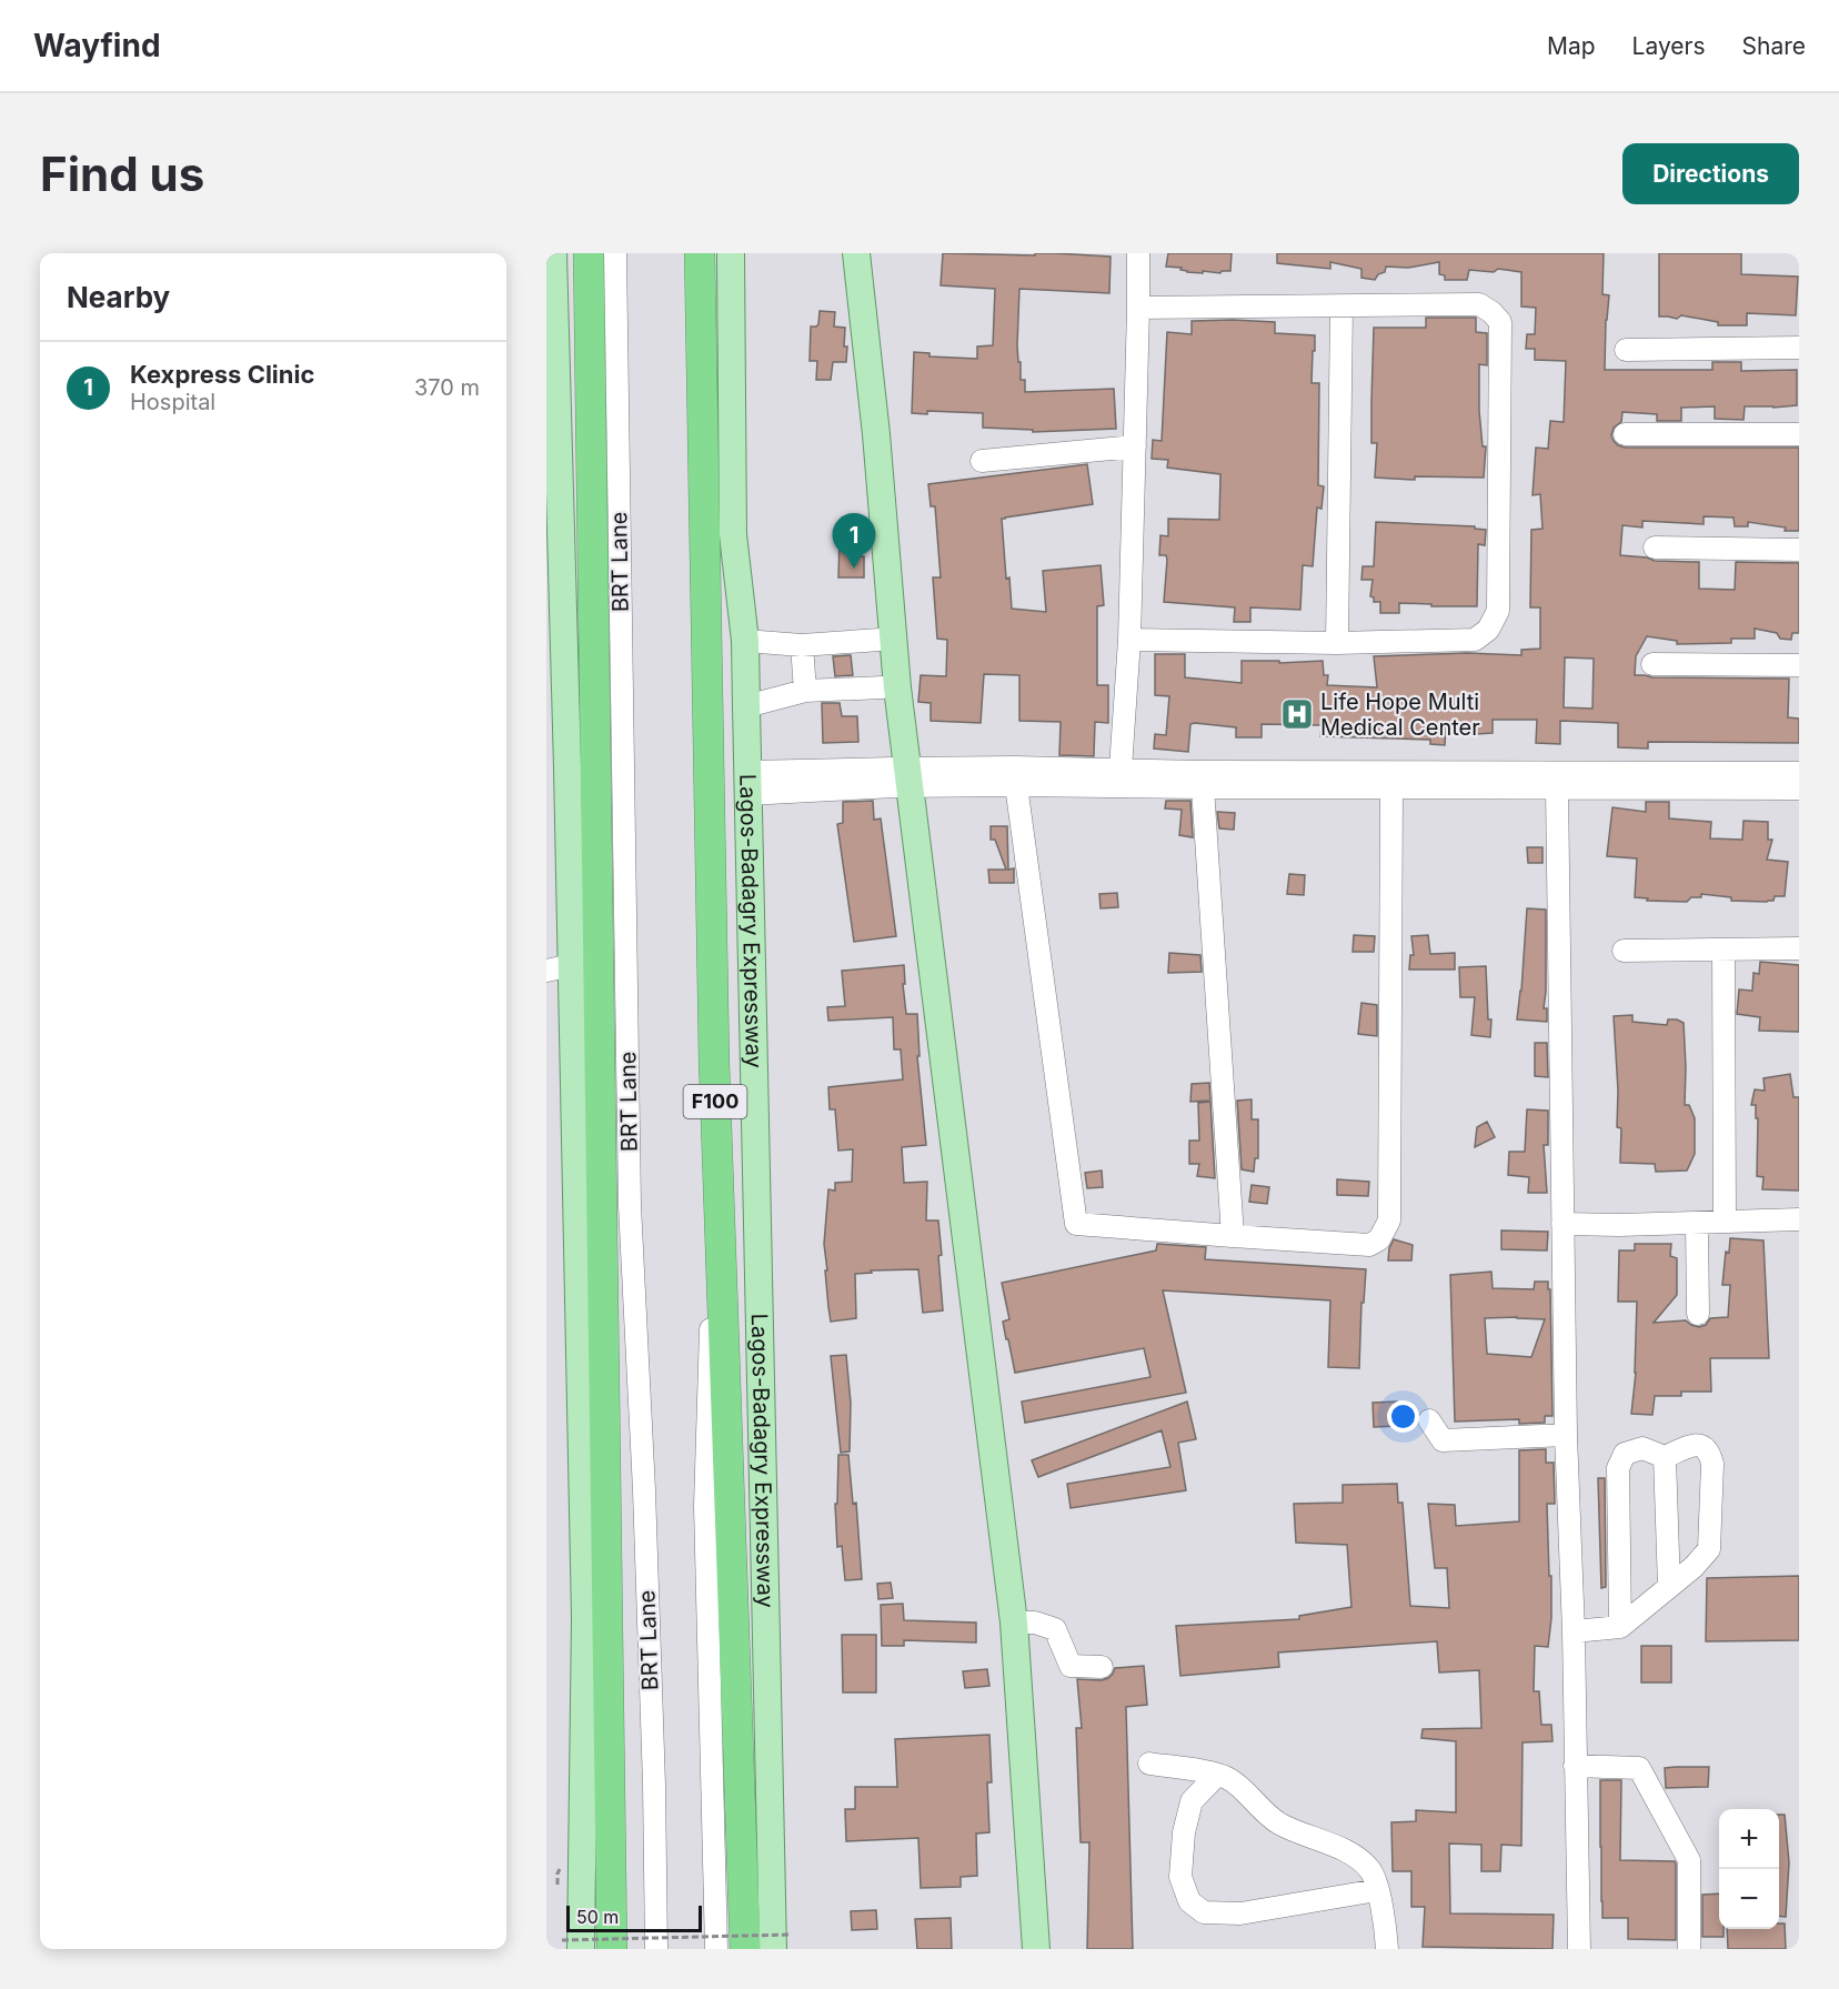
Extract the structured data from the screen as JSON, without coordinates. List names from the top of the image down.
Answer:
{
  "streets": {
    "highway": ["Lagos-Badagry Expressway", "F100"],
    "street": ["BRT Lane"]
  },
  "places": {
    "hospital": ["Life Hope Multi Medical Center"]
  },
  "scale_bar": "50 m",
  "page": {
    "header": "Wayfind",
    "nav": ["Map", "Layers", "Share"],
    "buttons": "Directions",
    "title": "Find us",
    "heading": "Nearby",
    "list": [
      {
        "mark": "1",
        "name": "Kexpress Clinic",
        "note": "Hospital",
        "value": "370 m"
      }
    ],
    "pins": "1",
    "map_buttons": ["+", "−"],
    "scale": "50 m"
  }
}
